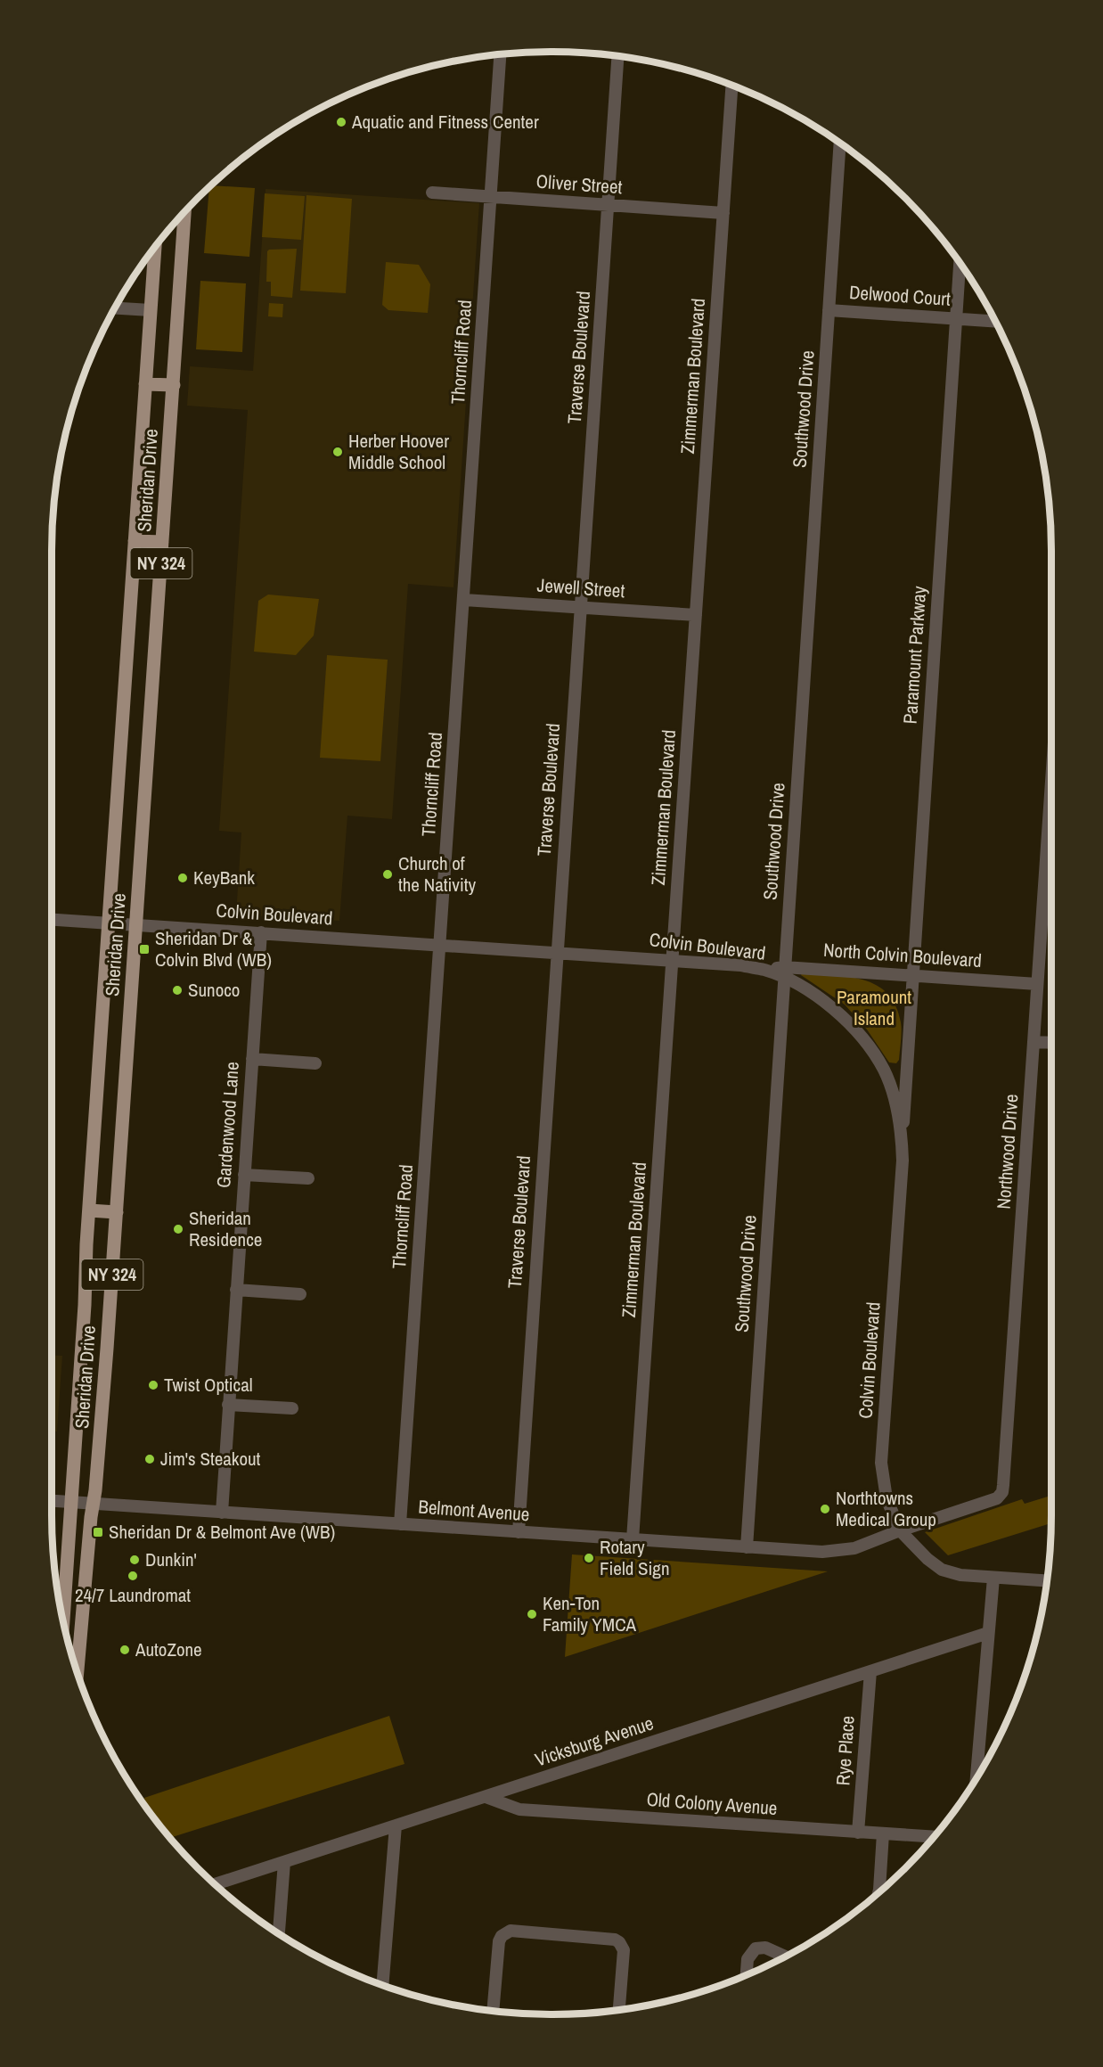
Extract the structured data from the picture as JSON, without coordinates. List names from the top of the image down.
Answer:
{
  "streets": {
    "main road": ["Sheridan Drive", "NY 324"],
    "street": [
      "Oliver Street",
      "Delwood Court",
      "Thorncliff Road",
      "Traverse Boulevard",
      "Zimmerman Boulevard",
      "Southwood Drive",
      "Jewell Street",
      "Paramount Parkway",
      "Colvin Boulevard",
      "North Colvin Boulevard",
      "Gardenwood Lane",
      "Northwood Drive",
      "Belmont Avenue",
      "Vicksburg Avenue",
      "Rye Place",
      "Old Colony Avenue"
    ]
  },
  "crossings": [
    ["Oliver Street", "Thorncliff Road"],
    ["Oliver Street", "Traverse Boulevard"],
    ["Oliver Street", "Zimmerman Boulevard"],
    ["Delwood Court", "Southwood Drive"],
    ["Delwood Court", "Paramount Parkway"],
    ["Thorncliff Road", "Jewell Street"],
    ["Thorncliff Road", "Colvin Boulevard"],
    ["Thorncliff Road", "Belmont Avenue"],
    ["Traverse Boulevard", "Jewell Street"],
    ["Traverse Boulevard", "Colvin Boulevard"],
    ["Traverse Boulevard", "Belmont Avenue"],
    ["Zimmerman Boulevard", "Jewell Street"],
    ["Zimmerman Boulevard", "Colvin Boulevard"],
    ["Zimmerman Boulevard", "Belmont Avenue"],
    ["Southwood Drive", "Colvin Boulevard"],
    ["Southwood Drive", "North Colvin Boulevard"],
    ["Southwood Drive", "Belmont Avenue"],
    ["Sheridan Drive", "Colvin Boulevard"],
    ["Sheridan Drive", "Belmont Avenue"],
    ["Paramount Parkway", "Colvin Boulevard"],
    ["Paramount Parkway", "North Colvin Boulevard"],
    ["Colvin Boulevard", "North Colvin Boulevard"],
    ["Colvin Boulevard", "Gardenwood Lane"],
    ["Colvin Boulevard", "Northwood Drive"],
    ["Colvin Boulevard", "Belmont Avenue"],
    ["North Colvin Boulevard", "Northwood Drive"],
    ["Gardenwood Lane", "Belmont Avenue"],
    ["Northwood Drive", "Belmont Avenue"],
    ["Vicksburg Avenue", "Rye Place"],
    ["Vicksburg Avenue", "Old Colony Avenue"],
    ["Rye Place", "Old Colony Avenue"]
  ],
  "parks": ["Paramount Island"],
  "places": {
    "other": [
      "Aquatic and Fitness Center",
      "Herber Hoover Middle School",
      "Church of the Nativity",
      "KeyBank",
      "Sunoco",
      "Sheridan Residence",
      "Twist Optical",
      "Jim's Steakout",
      "Northtowns Medical Group",
      "Rotary Field Sign",
      "Dunkin'",
      "24/7 Laundromat",
      "Ken-Ton Family YMCA",
      "AutoZone"
    ],
    "transit": ["Sheridan Dr & Colvin Blvd (WB)", "Sheridan Dr & Belmont Ave (WB)"]
  }
}
